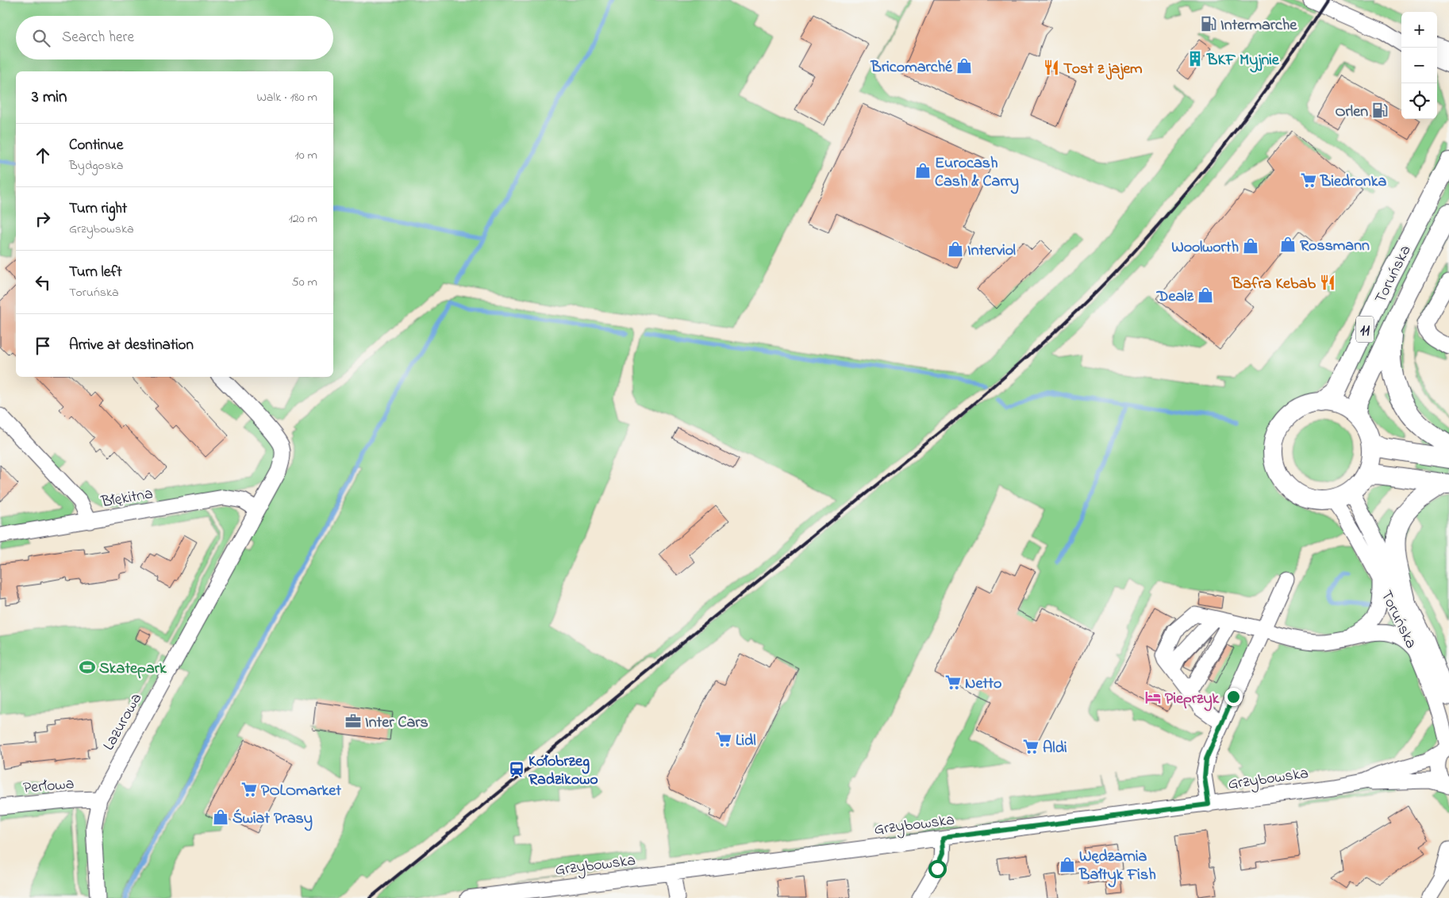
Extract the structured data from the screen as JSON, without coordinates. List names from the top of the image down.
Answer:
{
  "streets": {
    "main road": ["Toruńska", "11"],
    "street": [
      "Błękitna",
      "Lazurowa",
      "Grzybowska",
      "Perłowa"
    ]
  },
  "crossings": [
    ["Toruńska", "11"],
    ["Toruńska", "Grzybowska"],
    ["Błękitna", "Lazurowa"],
    ["Lazurowa", "Perłowa"]
  ],
  "places": {
    "fuel station": ["Intermarche", "Orlen"],
    "building": ["BKF Myjnie"],
    "shop": [
      "Bricomarché",
      "Eurocash Cash & Carry",
      "Rossmann",
      "Woolworth",
      "Interviol",
      "Dealz",
      "Świat Prasy",
      "Wędzarnia Bałtyk Fish"
    ],
    "restaurant": ["Tost z jajem", "Bafra Kebab"],
    "supermarket": [
      "Biedronka",
      "Netto",
      "Lidl",
      "Aldi",
      "POLOmarket"
    ],
    "sports": ["Skatepark"],
    "hotel": ["Pieprzyk"],
    "office": ["Inter Cars"],
    "station": ["Kołobrzeg Radzikowo"]
  },
  "page": {
    "map_buttons": ["+", "−"],
    "search": "Search here",
    "heading": ["3 min", "Walk · 180 m"],
    "list": [
      ["Continue", "Bydgoska", "10 m"],
      ["Turn right", "Grzybowska", "120 m"],
      ["Turn left", "Toruńska", "50 m"],
      "Arrive at destination"
    ]
  }
}
